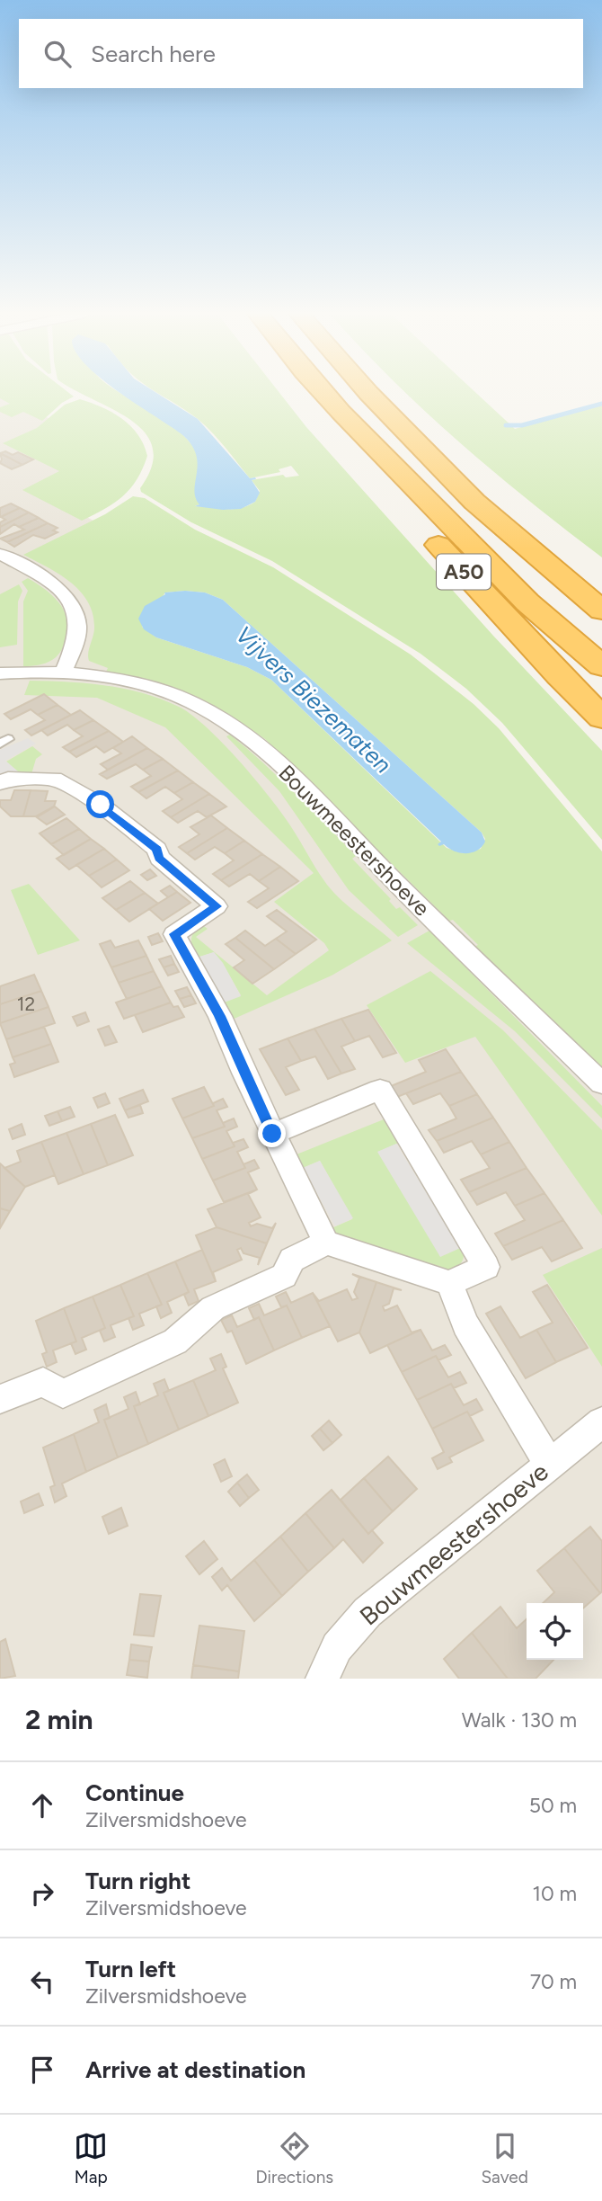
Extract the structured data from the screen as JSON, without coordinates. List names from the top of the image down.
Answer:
{
  "streets": {
    "highway": ["A50"],
    "street": ["Bouwmeestershoeve"]
  },
  "water": ["Vijvers Biezematen"],
  "house_numbers": ["12"],
  "page": {
    "search": "Search here",
    "heading": ["2 min", "Walk · 130 m"],
    "list": [
      ["Continue", "Zilversmidshoeve", "50 m"],
      ["Turn right", "Zilversmidshoeve", "10 m"],
      ["Turn left", "Zilversmidshoeve", "70 m"],
      "Arrive at destination"
    ],
    "nav": ["Map", "Directions", "Saved"]
  }
}
